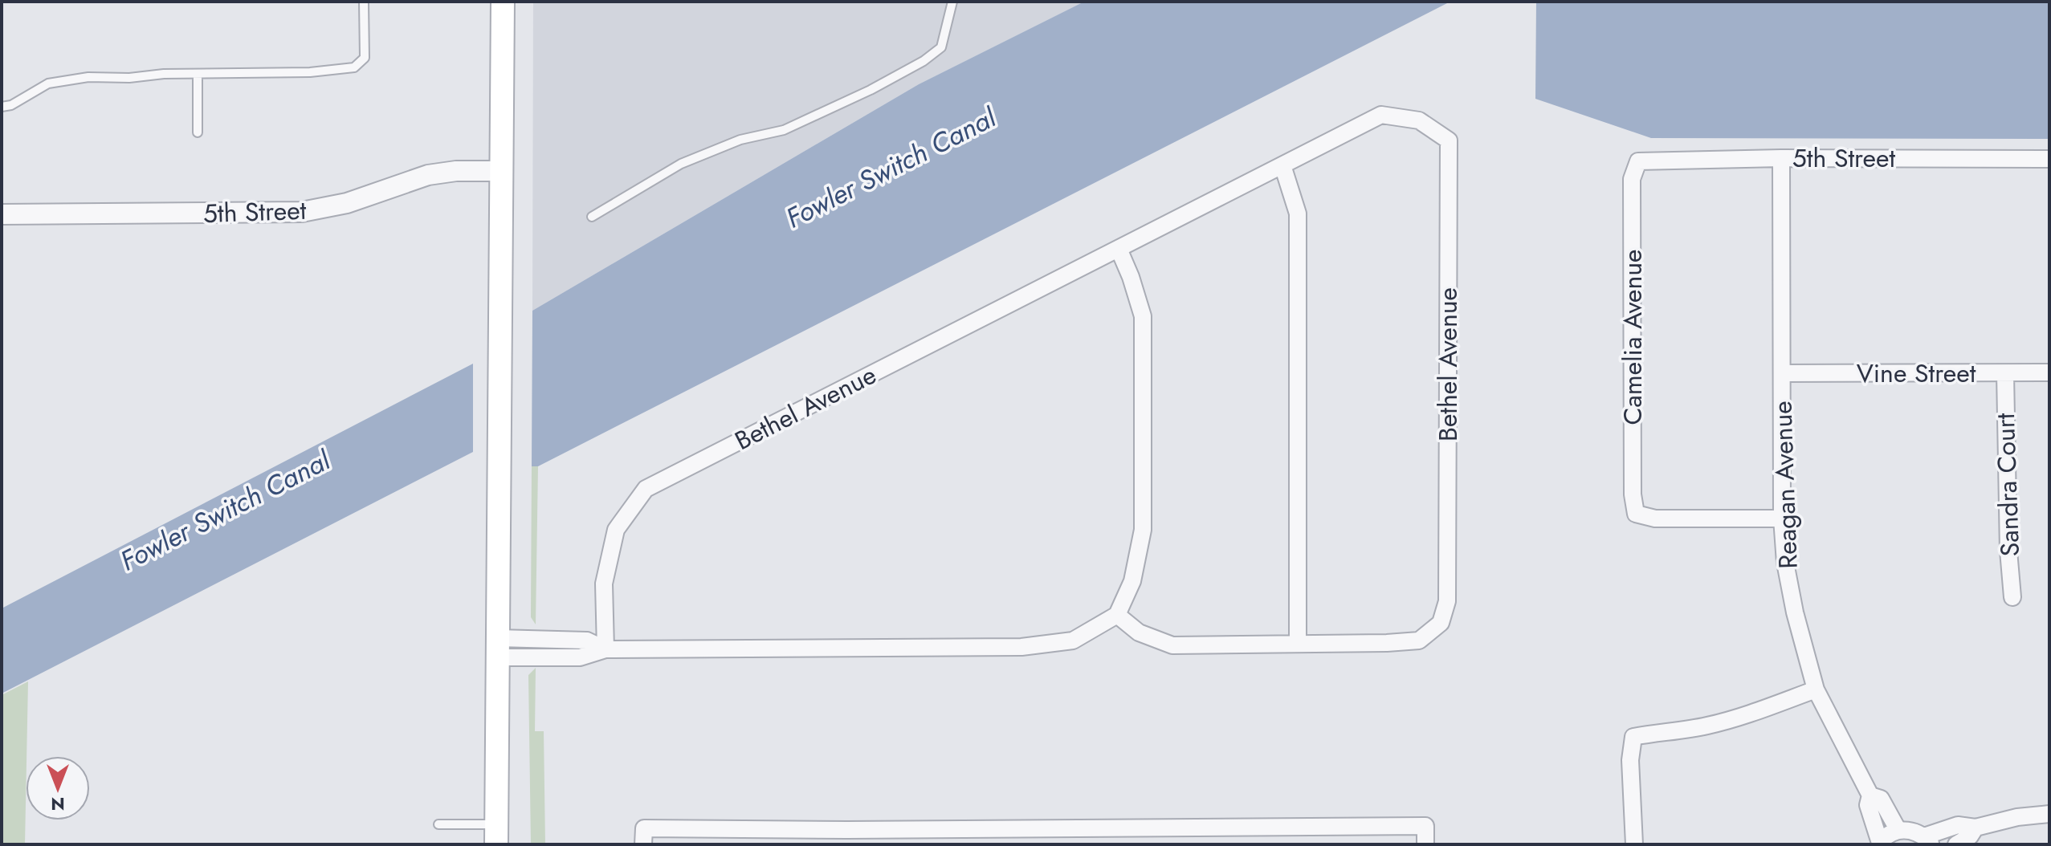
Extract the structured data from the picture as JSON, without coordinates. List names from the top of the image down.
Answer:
{
  "streets": {
    "street": [
      "5th Street",
      "Camelia Avenue",
      "Bethel Avenue",
      "Vine Street",
      "Reagan Avenue",
      "Sandra Court"
    ]
  },
  "crossings": [
    ["5th Street", "Camelia Avenue"],
    ["5th Street", "Reagan Avenue"],
    ["Camelia Avenue", "Reagan Avenue"],
    ["Vine Street", "Reagan Avenue"],
    ["Vine Street", "Sandra Court"]
  ],
  "water": ["Fowler Switch Canal"],
  "north": "bottom"
}
